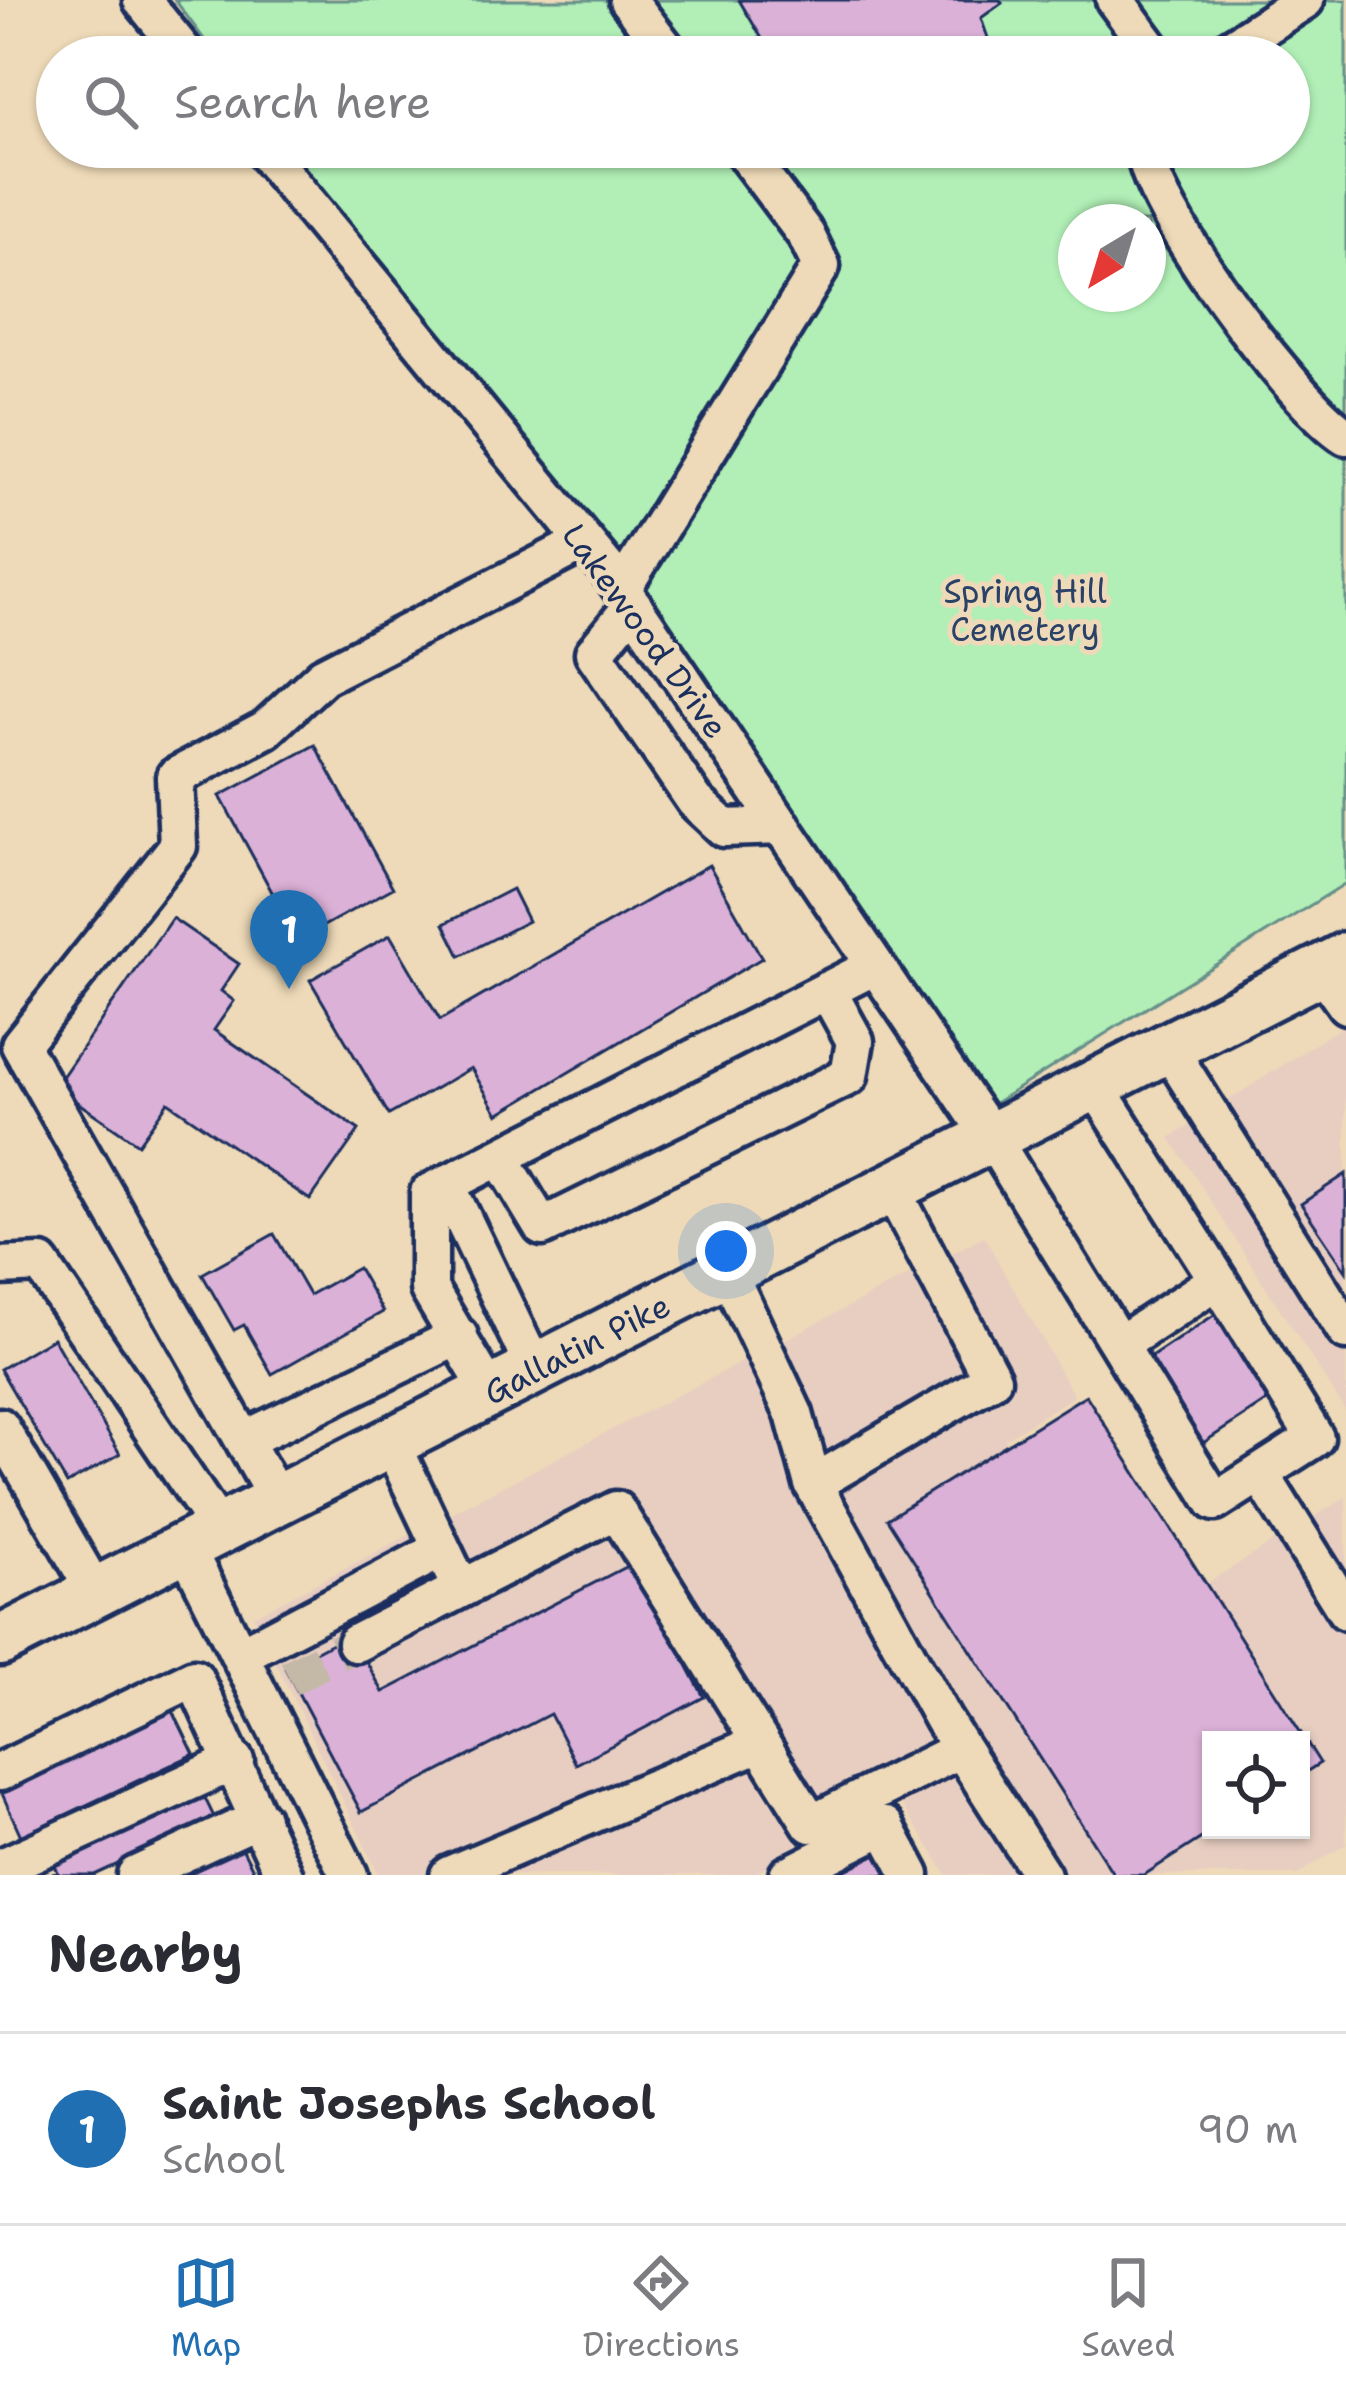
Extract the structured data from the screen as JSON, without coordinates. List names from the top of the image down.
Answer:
{
  "streets": {
    "main road": ["Gallatin Pike"],
    "street": ["Lakewood Drive"]
  },
  "crossings": [
    ["Lakewood Drive", "Gallatin Pike"]
  ],
  "parks": ["Spring Hill Cemetery"],
  "north": "bottom left",
  "page": {
    "search": "Search here",
    "pins": "1",
    "heading": "Nearby",
    "list": [
      {
        "mark": "1",
        "name": "Saint Josephs School",
        "note": "School",
        "value": "90 m"
      }
    ],
    "nav": ["Map", "Directions", "Saved"]
  }
}
